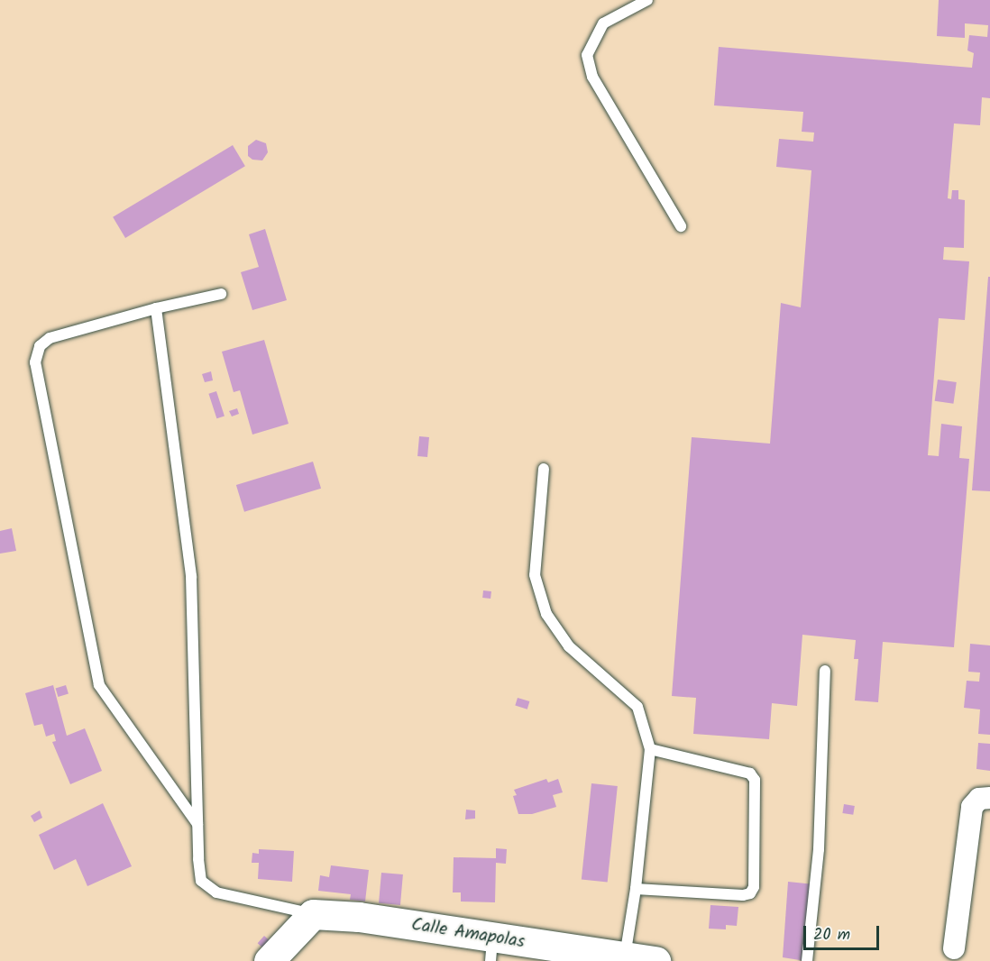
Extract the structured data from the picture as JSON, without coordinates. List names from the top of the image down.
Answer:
{
  "streets": {
    "street": ["Calle Amapolas"]
  },
  "scale_bar": "20 m"
}
